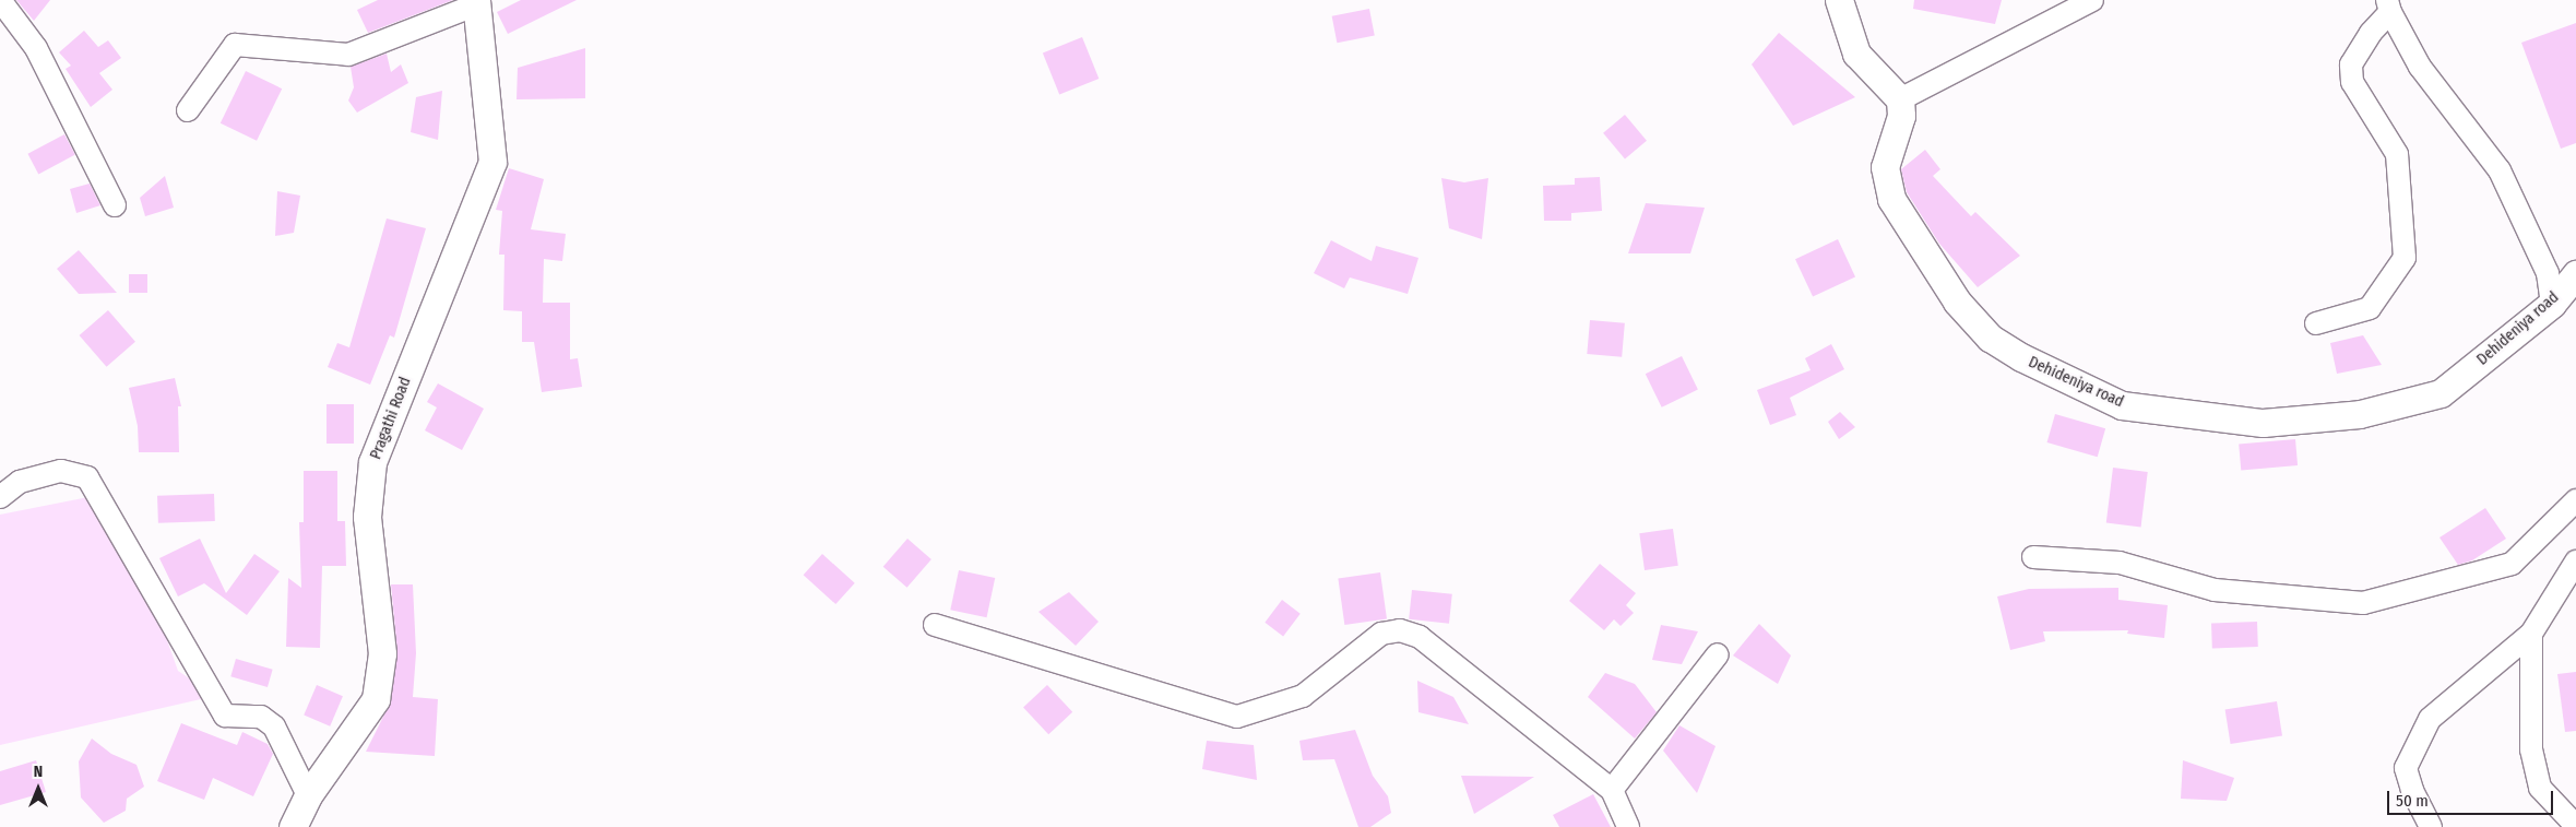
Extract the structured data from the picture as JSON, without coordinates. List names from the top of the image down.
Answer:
{
  "streets": {
    "street": ["Dehideniya road", "Pragathi Road"]
  },
  "scale_bar": "50 m",
  "north": "top"
}
